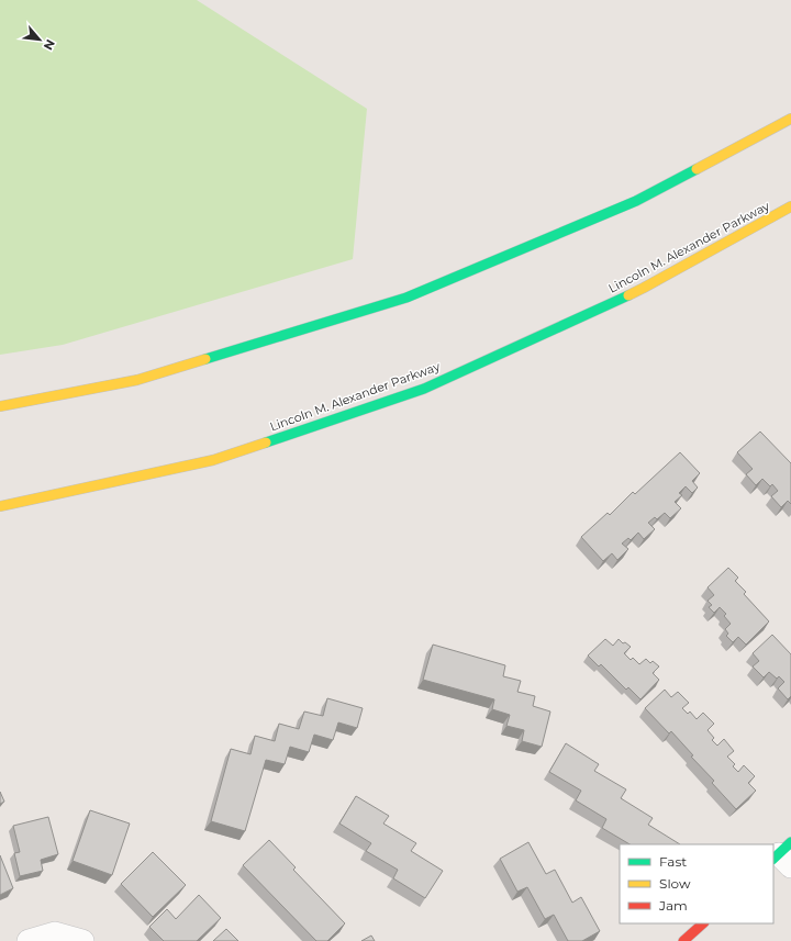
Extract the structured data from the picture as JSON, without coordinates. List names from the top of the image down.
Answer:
{
  "streets": {
    "main road": ["Lincoln M. Alexander Parkway"]
  },
  "legend": ["Fast", "Slow", "Jam"],
  "north": "bottom right"
}
